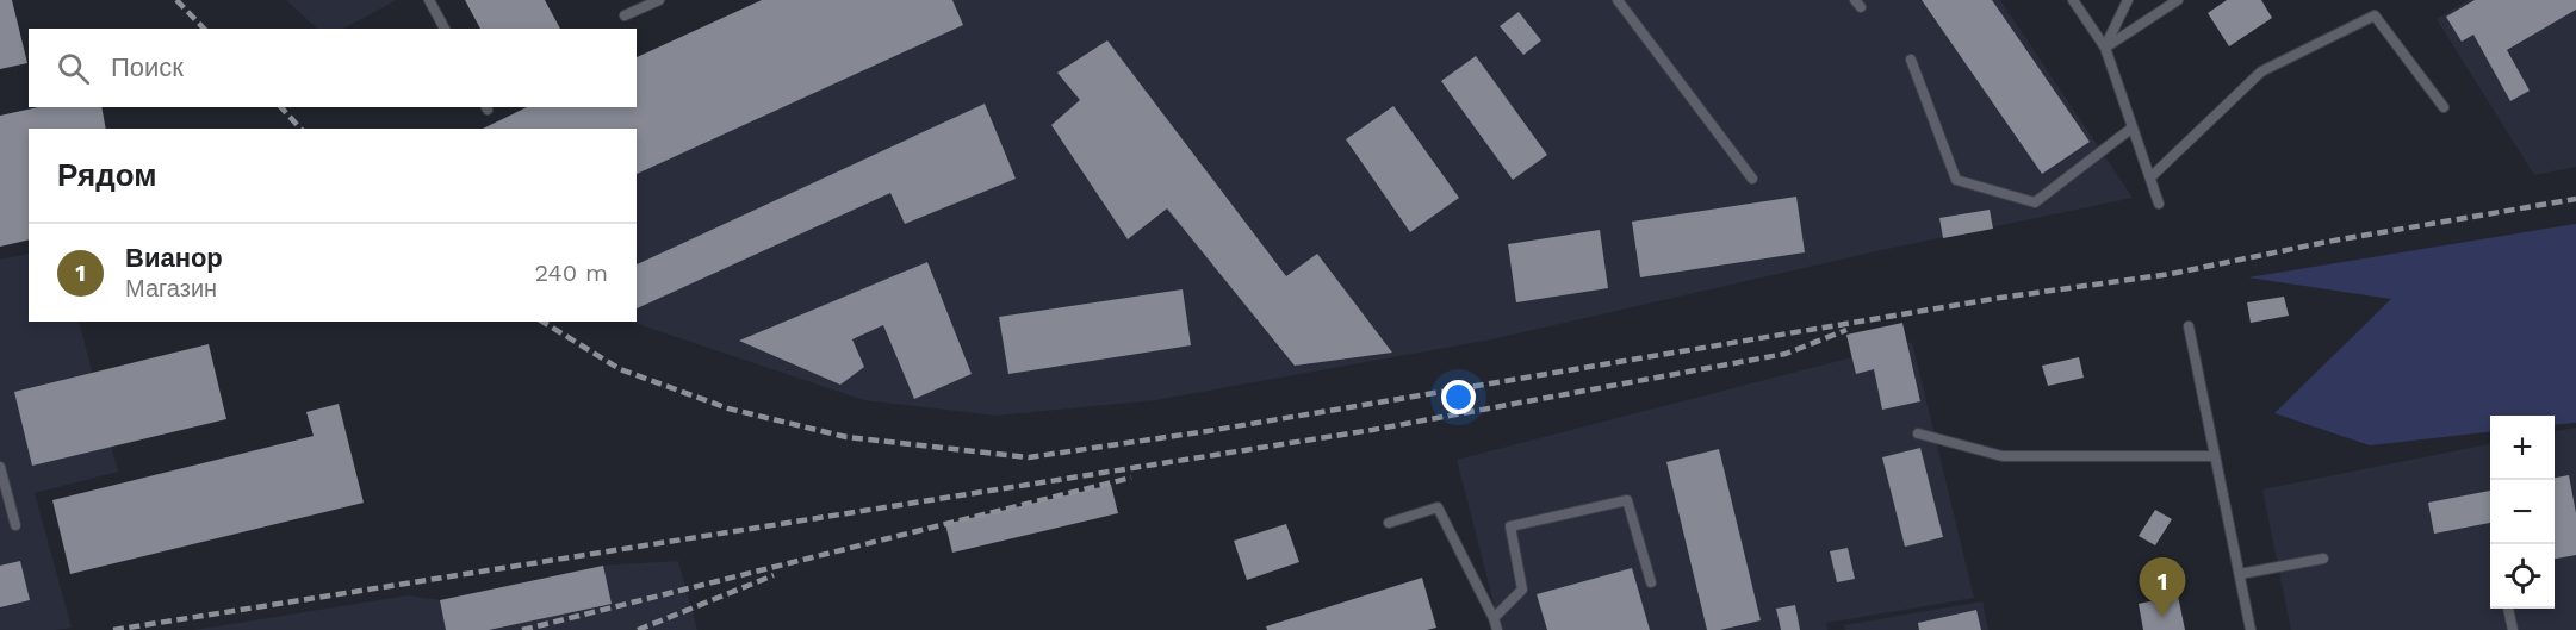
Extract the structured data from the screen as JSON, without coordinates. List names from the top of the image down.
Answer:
{
  "page": {
    "search": "Поиск",
    "heading": "Рядом",
    "list": [
      {
        "mark": "1",
        "name": "Вианор",
        "note": "Магазин",
        "value": "240 m"
      }
    ],
    "map_buttons": ["+", "−"],
    "pins": "1"
  }
}
